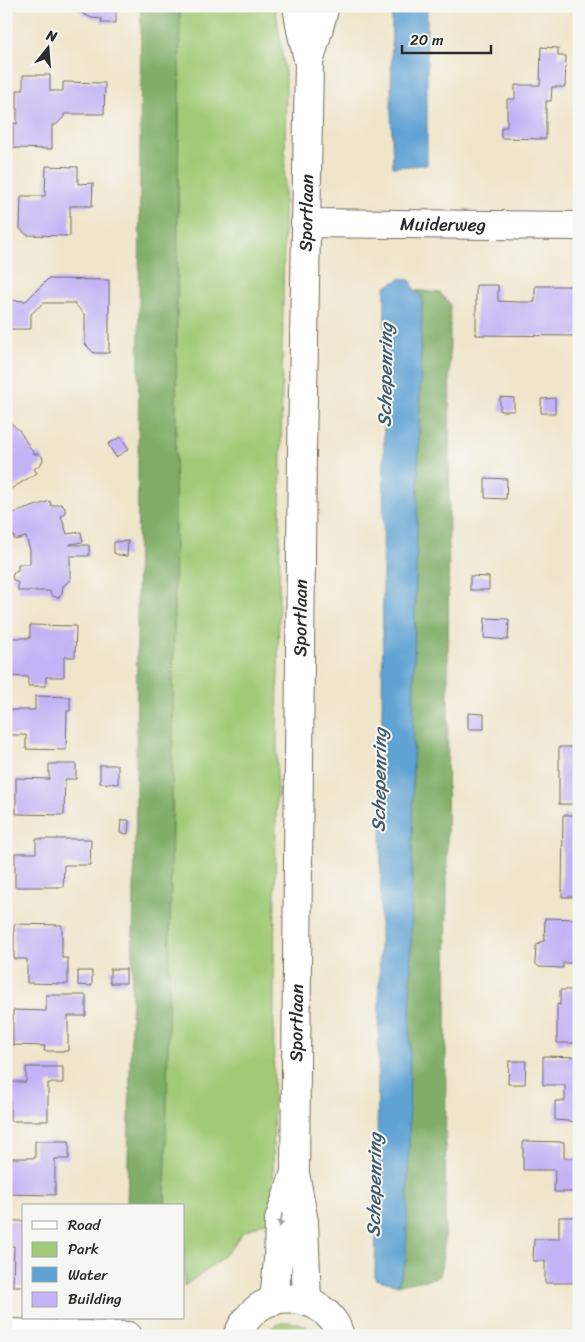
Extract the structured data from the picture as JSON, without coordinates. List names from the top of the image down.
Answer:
{
  "streets": {
    "street": ["Sportlaan", "Muiderweg"]
  },
  "crossings": [
    ["Sportlaan", "Muiderweg"]
  ],
  "water": ["Schepenring"],
  "legend": [
    "Road",
    "Park",
    "Water",
    "Building"
  ],
  "scale_bar": "20 m",
  "north": "top"
}
